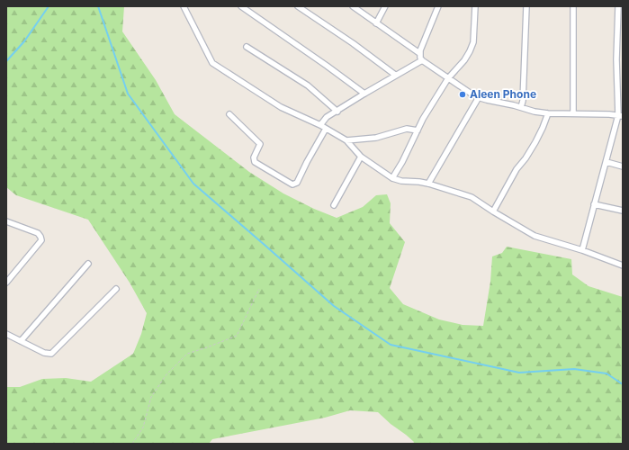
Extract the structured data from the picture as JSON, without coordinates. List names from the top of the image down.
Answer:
{
  "places": ["Aleen Phone"]
}
